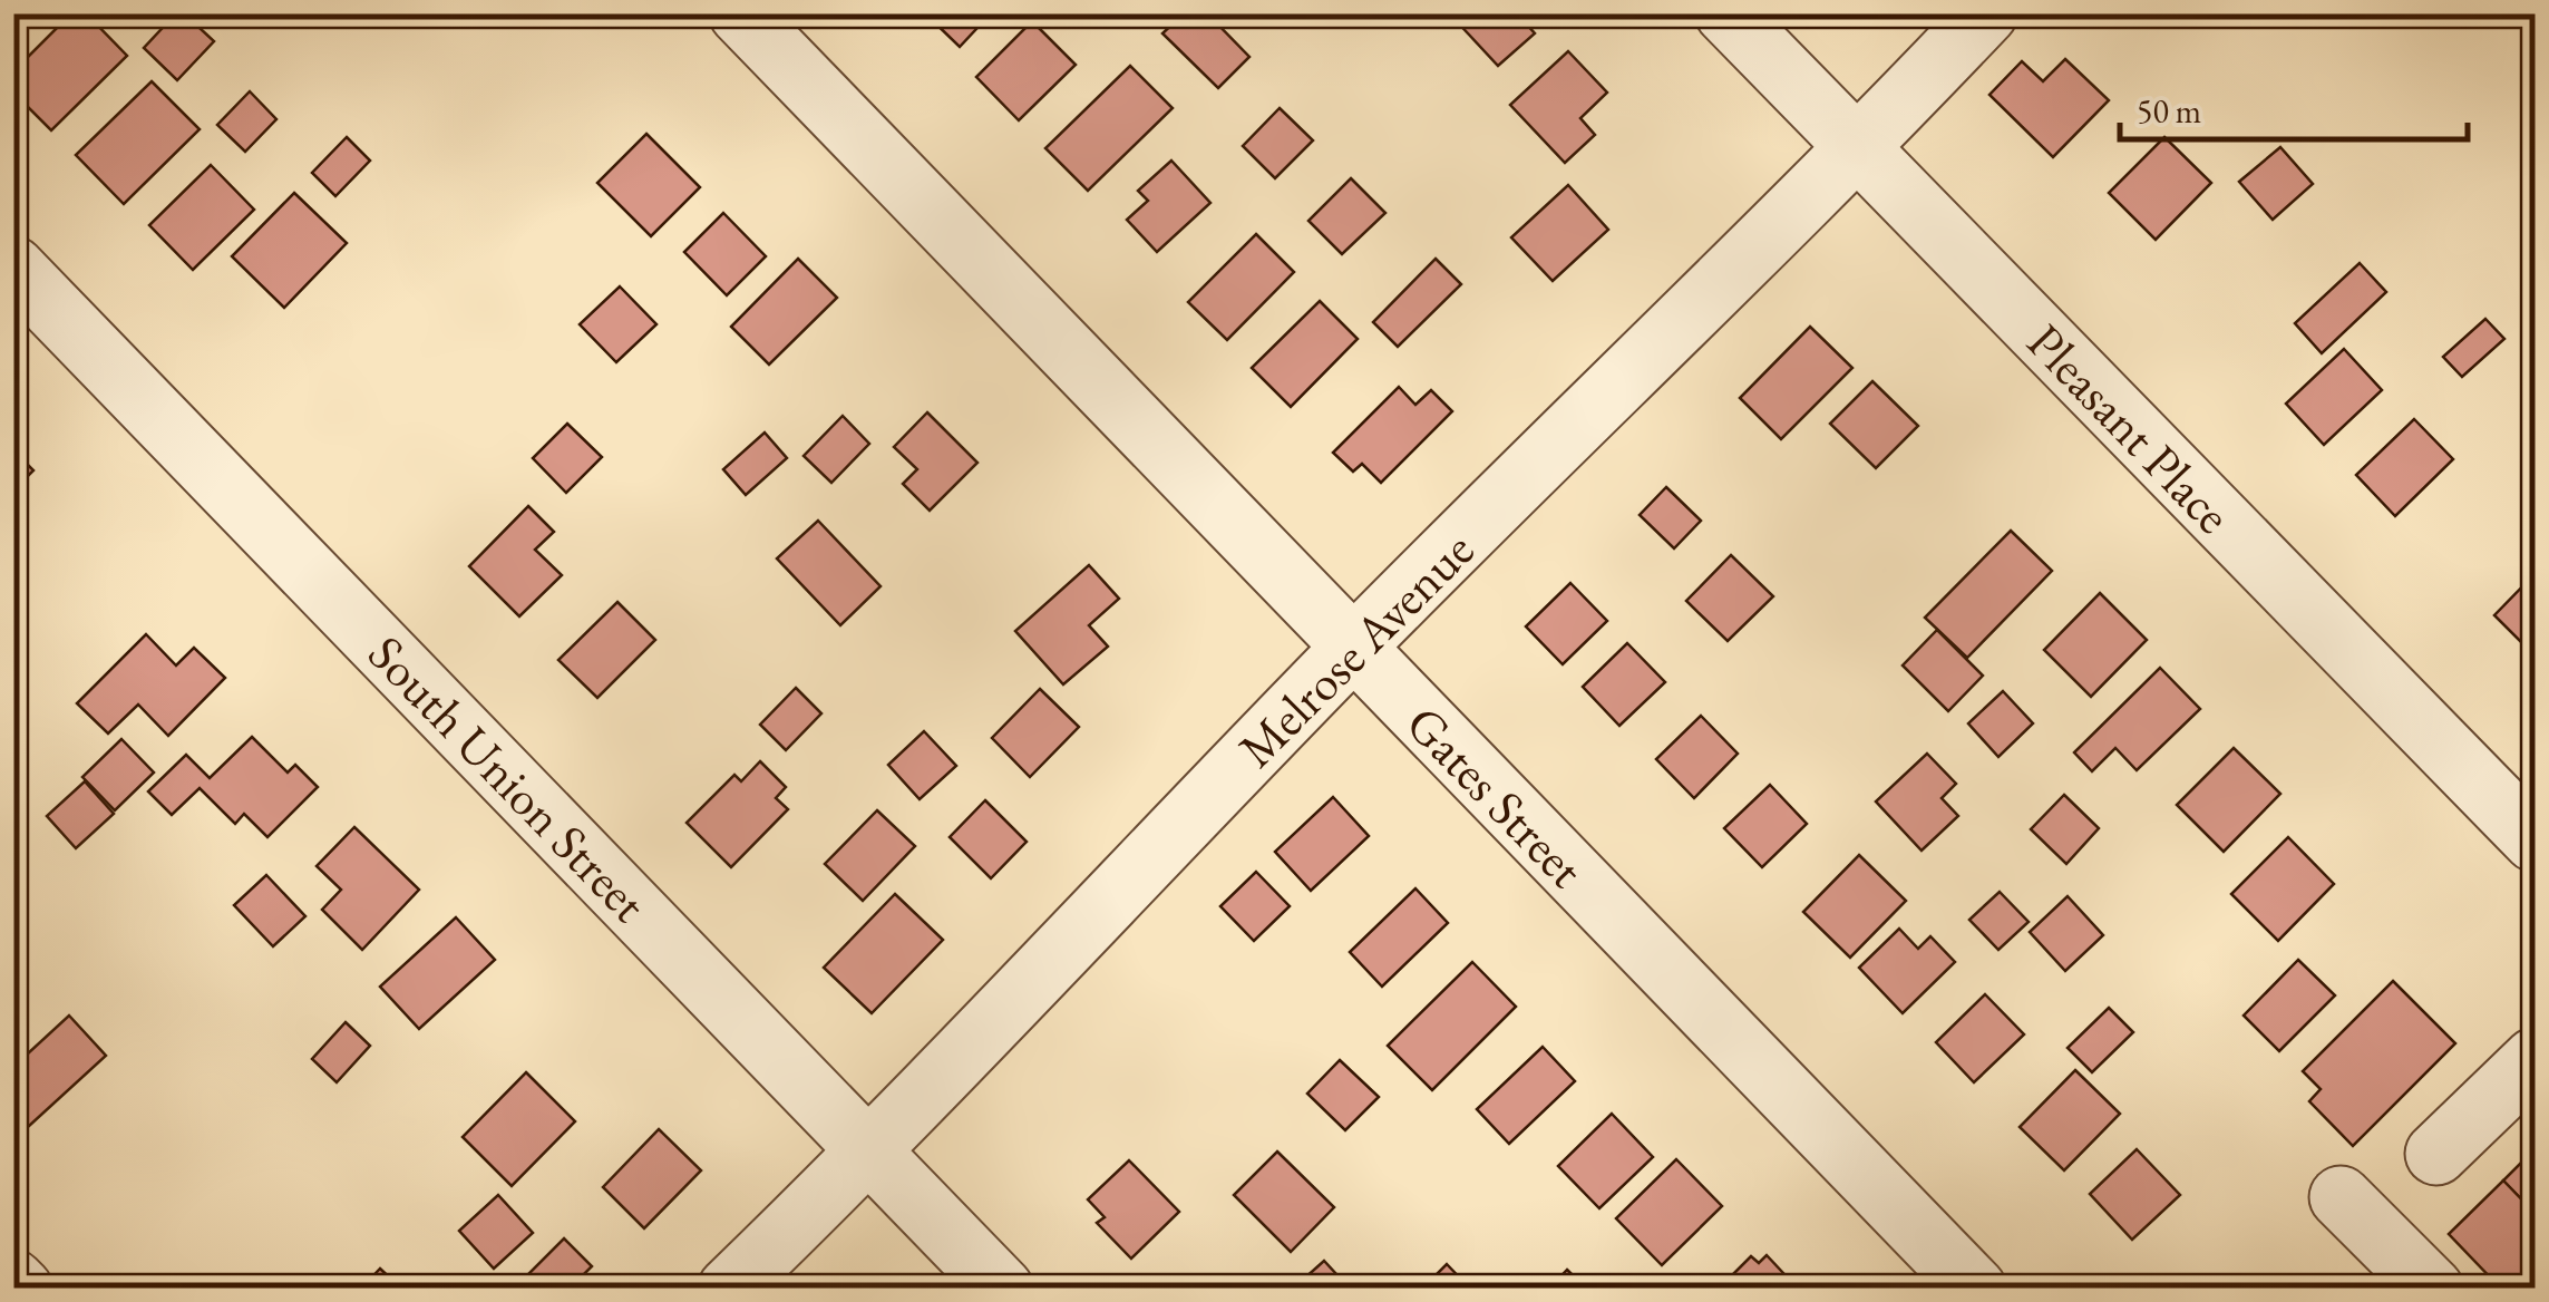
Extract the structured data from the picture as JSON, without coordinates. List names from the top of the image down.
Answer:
{
  "streets": {
    "street": [
      "Pleasant Place",
      "Melrose Avenue",
      "South Union Street",
      "Gates Street"
    ]
  },
  "crossings": [
    ["Pleasant Place", "Melrose Avenue"],
    ["Melrose Avenue", "South Union Street"],
    ["Melrose Avenue", "Gates Street"]
  ],
  "scale_bar": "50 m"
}
